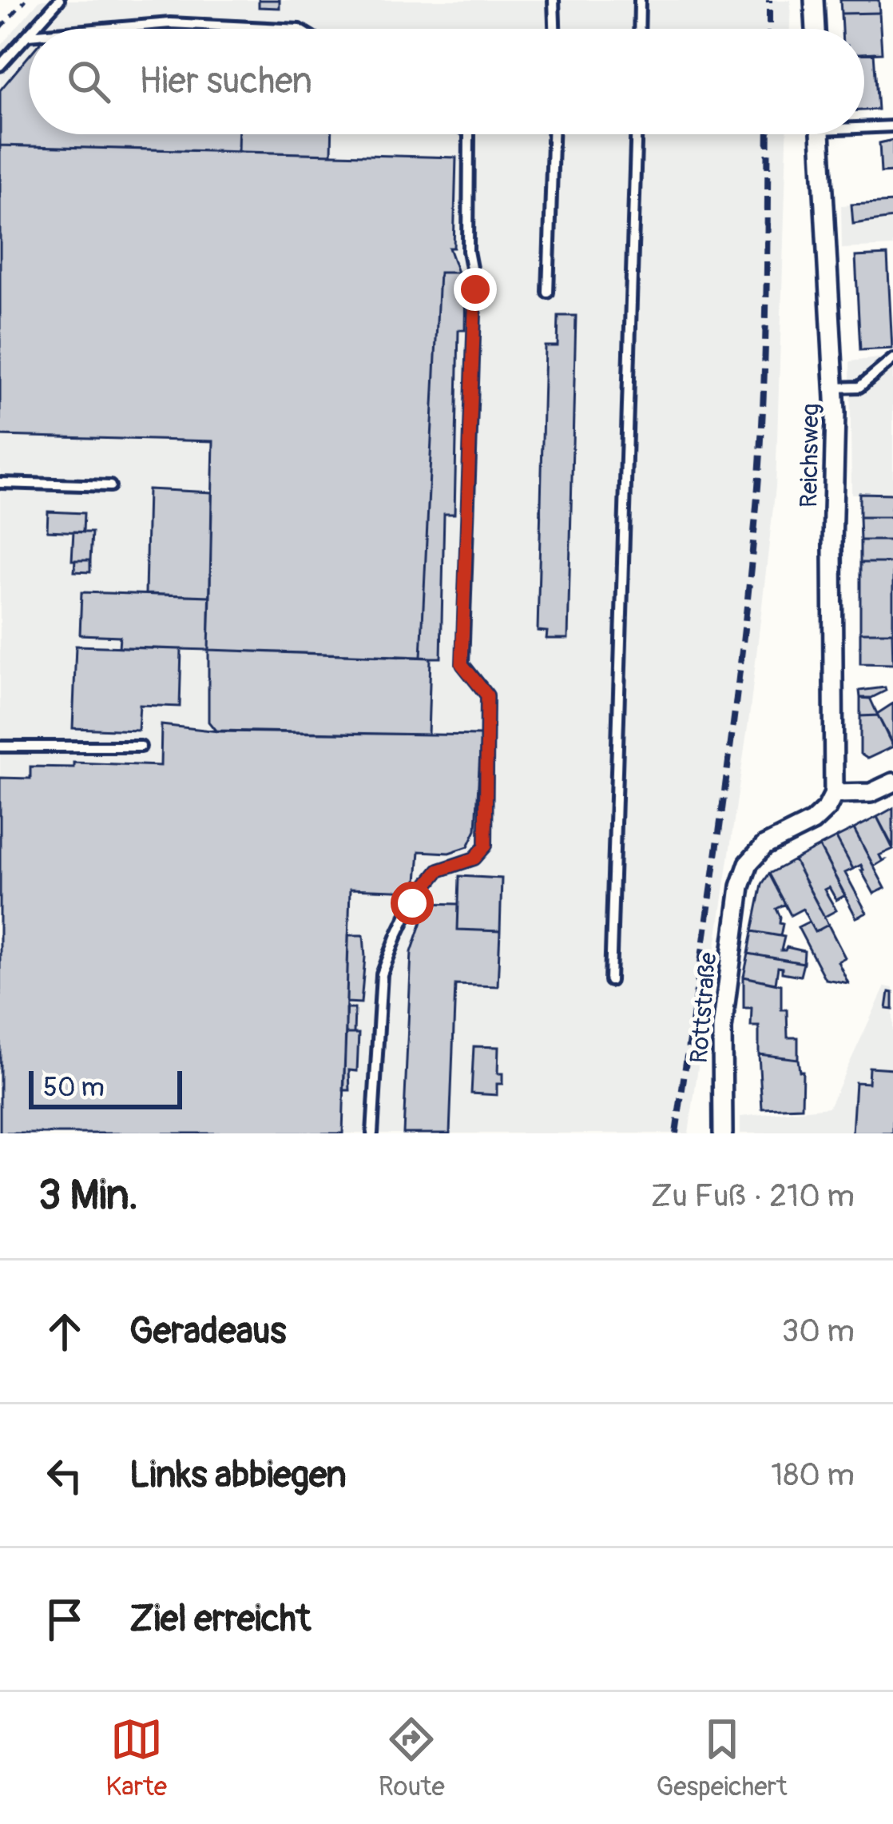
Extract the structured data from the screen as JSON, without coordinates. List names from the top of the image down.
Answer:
{
  "streets": {
    "street": ["Reichsweg", "Rottstraße"]
  },
  "crossings": [
    ["Reichsweg", "Rottstraße"]
  ],
  "scale_bar": "50 m",
  "page": {
    "search": "Hier suchen",
    "scale": "50 m",
    "heading": ["3 Min.", "Zu Fuß · 210 m"],
    "list": [
      ["Geradeaus", "30 m"],
      ["Links abbiegen", "180 m"],
      "Ziel erreicht"
    ],
    "nav": ["Karte", "Route", "Gespeichert"]
  }
}
